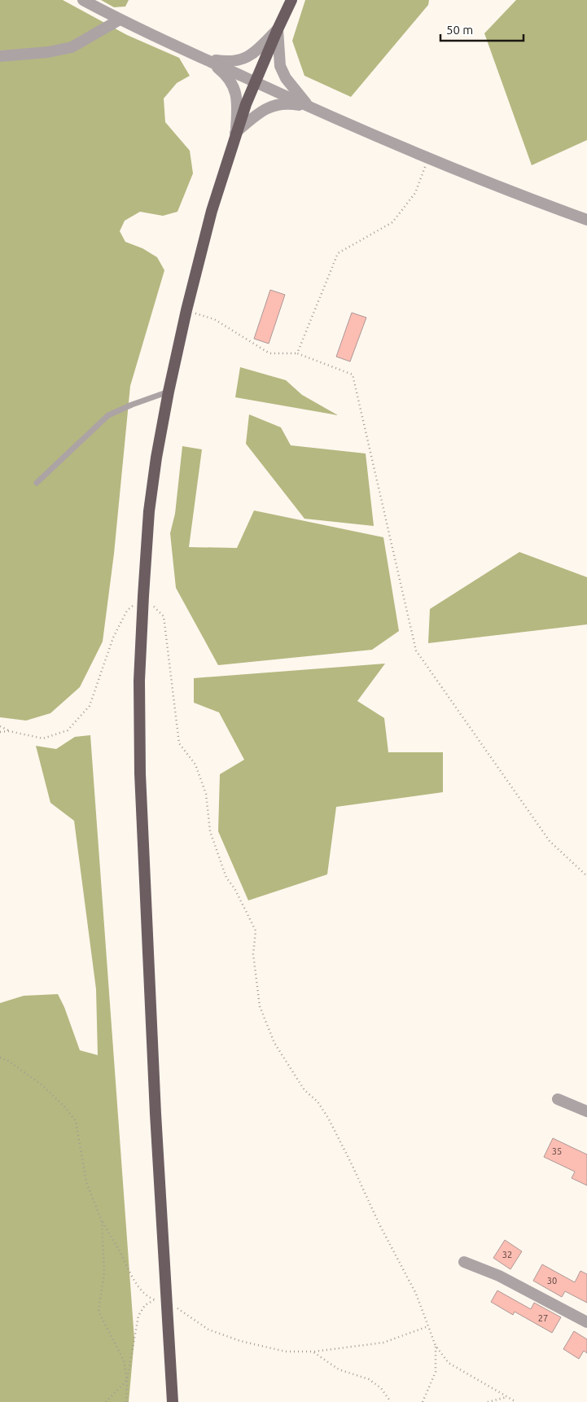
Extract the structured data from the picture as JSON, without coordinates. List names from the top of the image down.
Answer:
{
  "house_numbers": [
    "35",
    "32",
    "30",
    "27"
  ],
  "scale_bar": "50 m"
}
